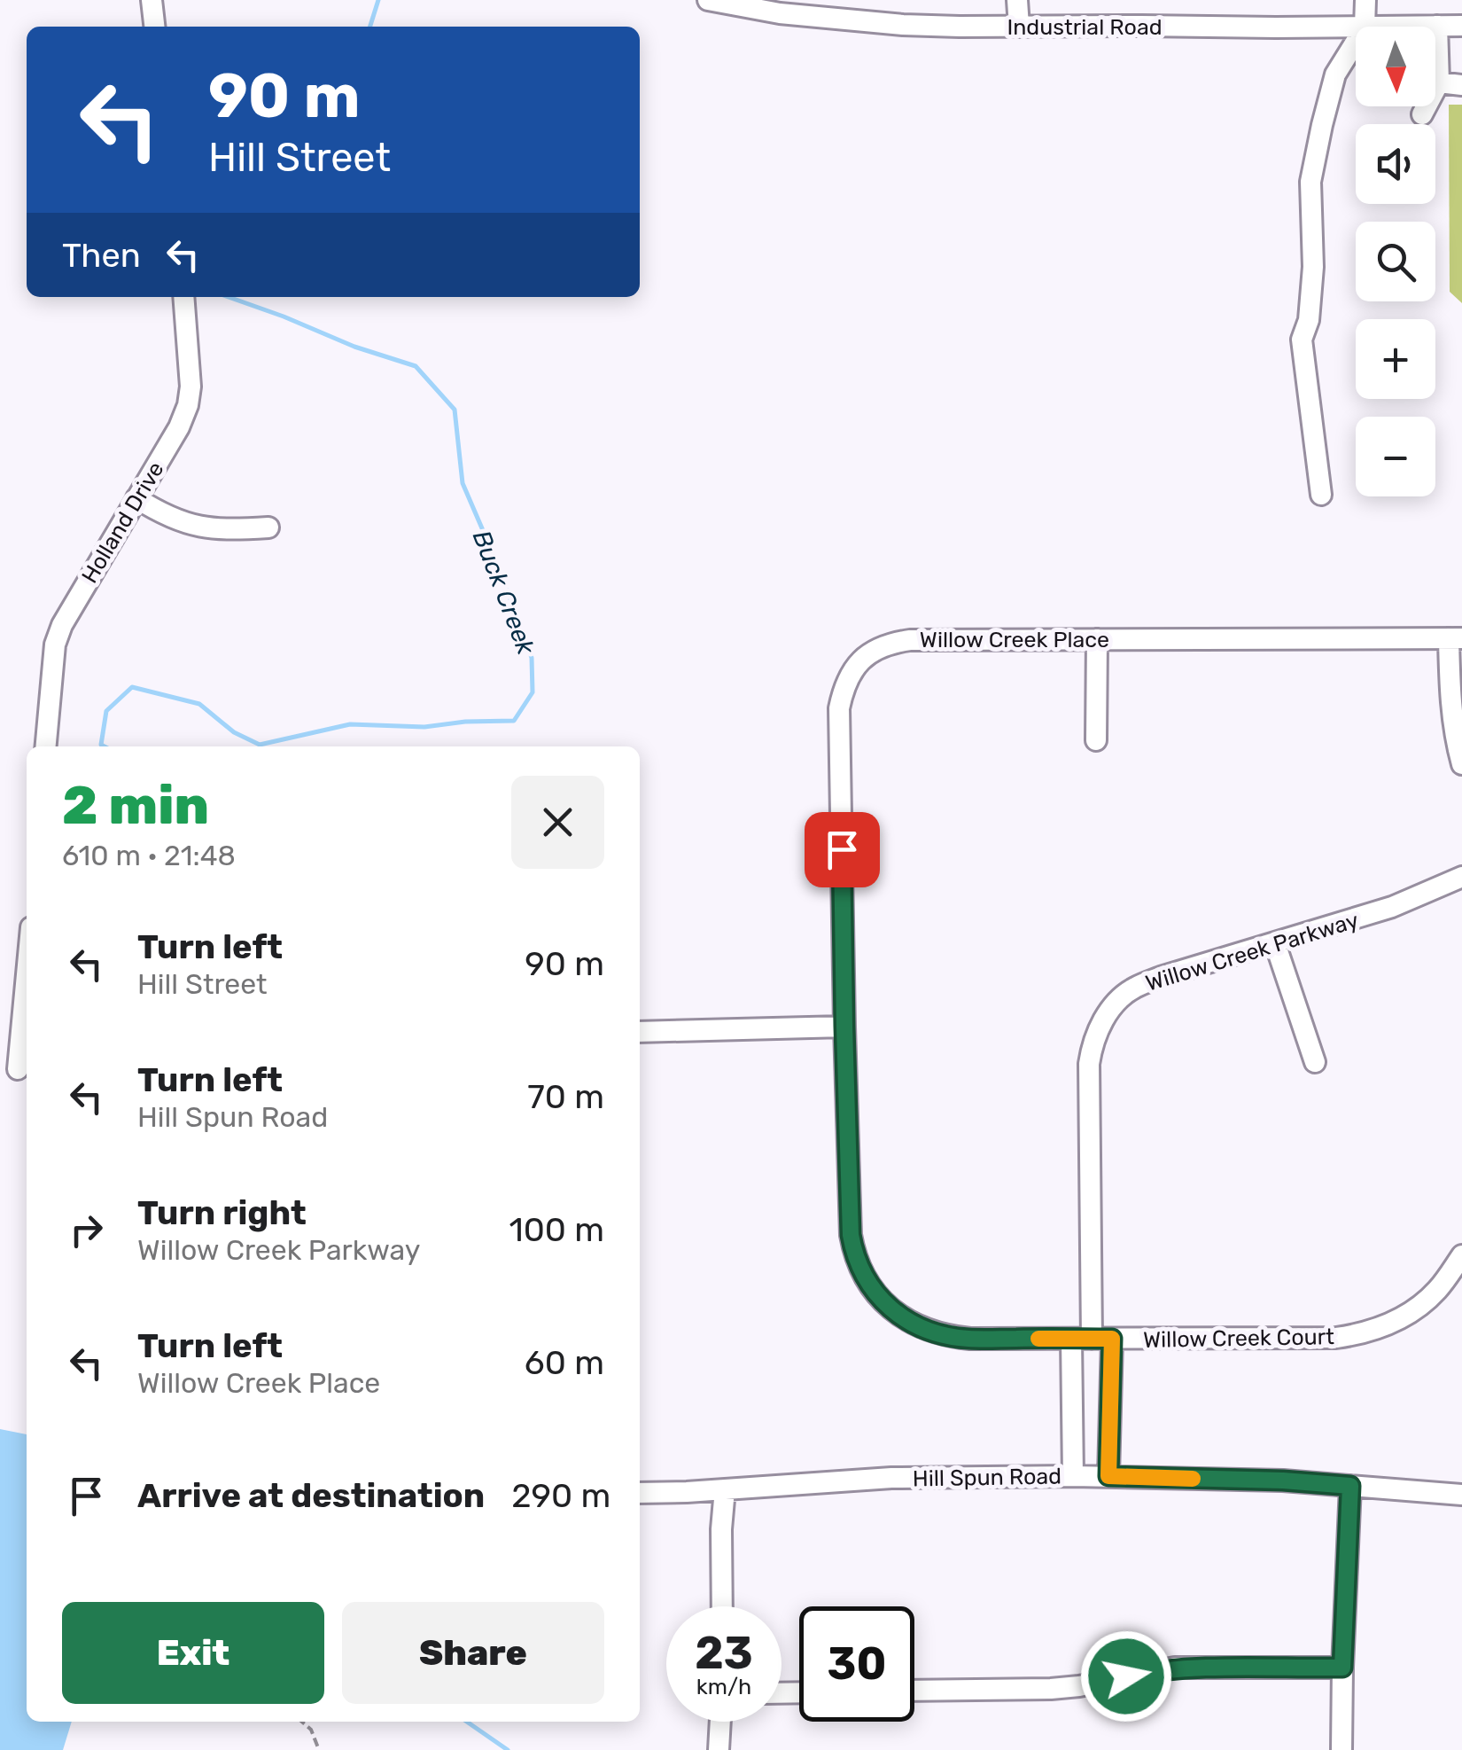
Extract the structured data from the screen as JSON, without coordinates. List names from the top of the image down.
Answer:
{
  "streets": {
    "street": [
      "Industrial Road",
      "Holland Drive",
      "Willow Creek Place",
      "Willow Creek Parkway",
      "Willow Creek Court",
      "Hill Spun Road"
    ]
  },
  "crossings": [
    ["Willow Creek Place", "Willow Creek Parkway"],
    ["Willow Creek Place", "Willow Creek Court"],
    ["Willow Creek Parkway", "Willow Creek Court"],
    ["Willow Creek Parkway", "Hill Spun Road"]
  ],
  "water": ["Buck Creek"],
  "north": "bottom",
  "page": {
    "map_buttons": ["+", "−"],
    "turn": ["90 m", "Hill Street"],
    "then": "Then",
    "heading": ["2 min", "610 m · 21:48"],
    "list": [
      {
        "name": "Turn left",
        "note": "Hill Street",
        "value": "90 m"
      },
      {
        "name": "Turn left",
        "note": "Hill Spun Road",
        "value": "70 m"
      },
      {
        "name": "Turn right",
        "note": "Willow Creek Parkway",
        "value": "100 m"
      },
      {
        "name": "Turn left",
        "note": "Willow Creek Place",
        "value": "60 m"
      },
      {
        "name": "Arrive at destination",
        "value": "290 m"
      }
    ],
    "buttons": ["Exit", "Share"],
    "speed": "23 km/h",
    "limit": "30"
  }
}
